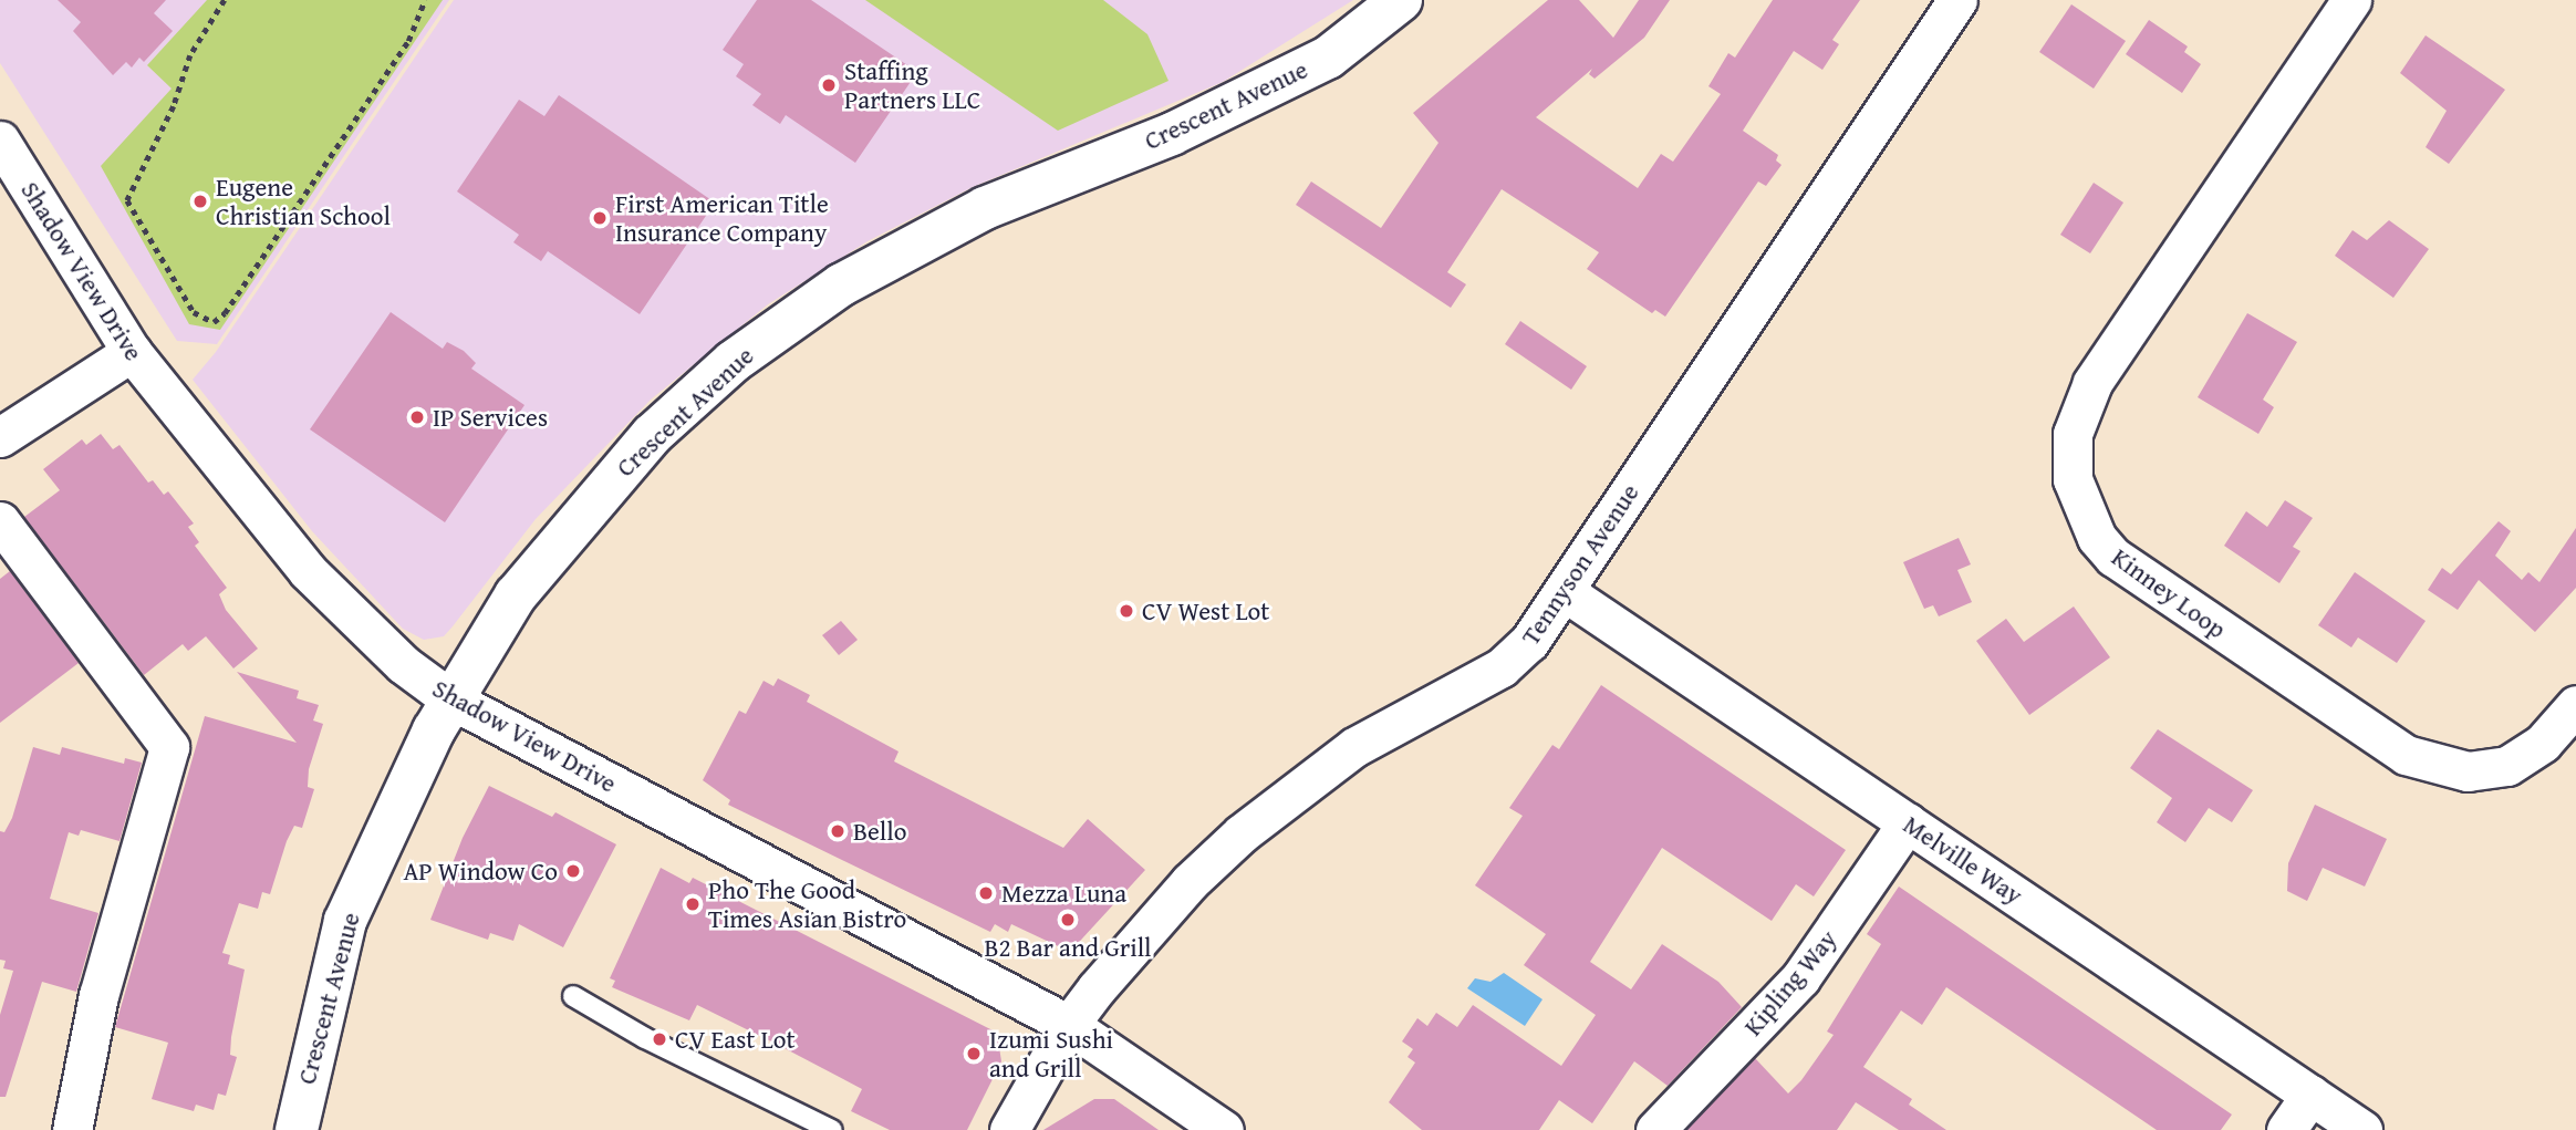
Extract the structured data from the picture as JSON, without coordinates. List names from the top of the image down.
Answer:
{
  "streets": {
    "street": [
      "Crescent Avenue",
      "Shadow View Drive",
      "Tennyson Avenue",
      "Kinney Loop",
      "Melville Way",
      "Kipling Way"
    ]
  },
  "crossings": [
    ["Crescent Avenue", "Shadow View Drive"],
    ["Shadow View Drive", "Tennyson Avenue"],
    ["Tennyson Avenue", "Melville Way"],
    ["Melville Way", "Kipling Way"]
  ],
  "places": [
    "Staffing Partners LLC",
    "Eugene Christian School",
    "First American Title Insurance Company",
    "IP Services",
    "CV West Lot",
    "Bello",
    "AP Window Co",
    "Mezza Luna",
    "Pho The Good Times Asian Bistro",
    "B2 Bar and Grill",
    "CV East Lot",
    "Izumi Sushi and Grill"
  ]
}
